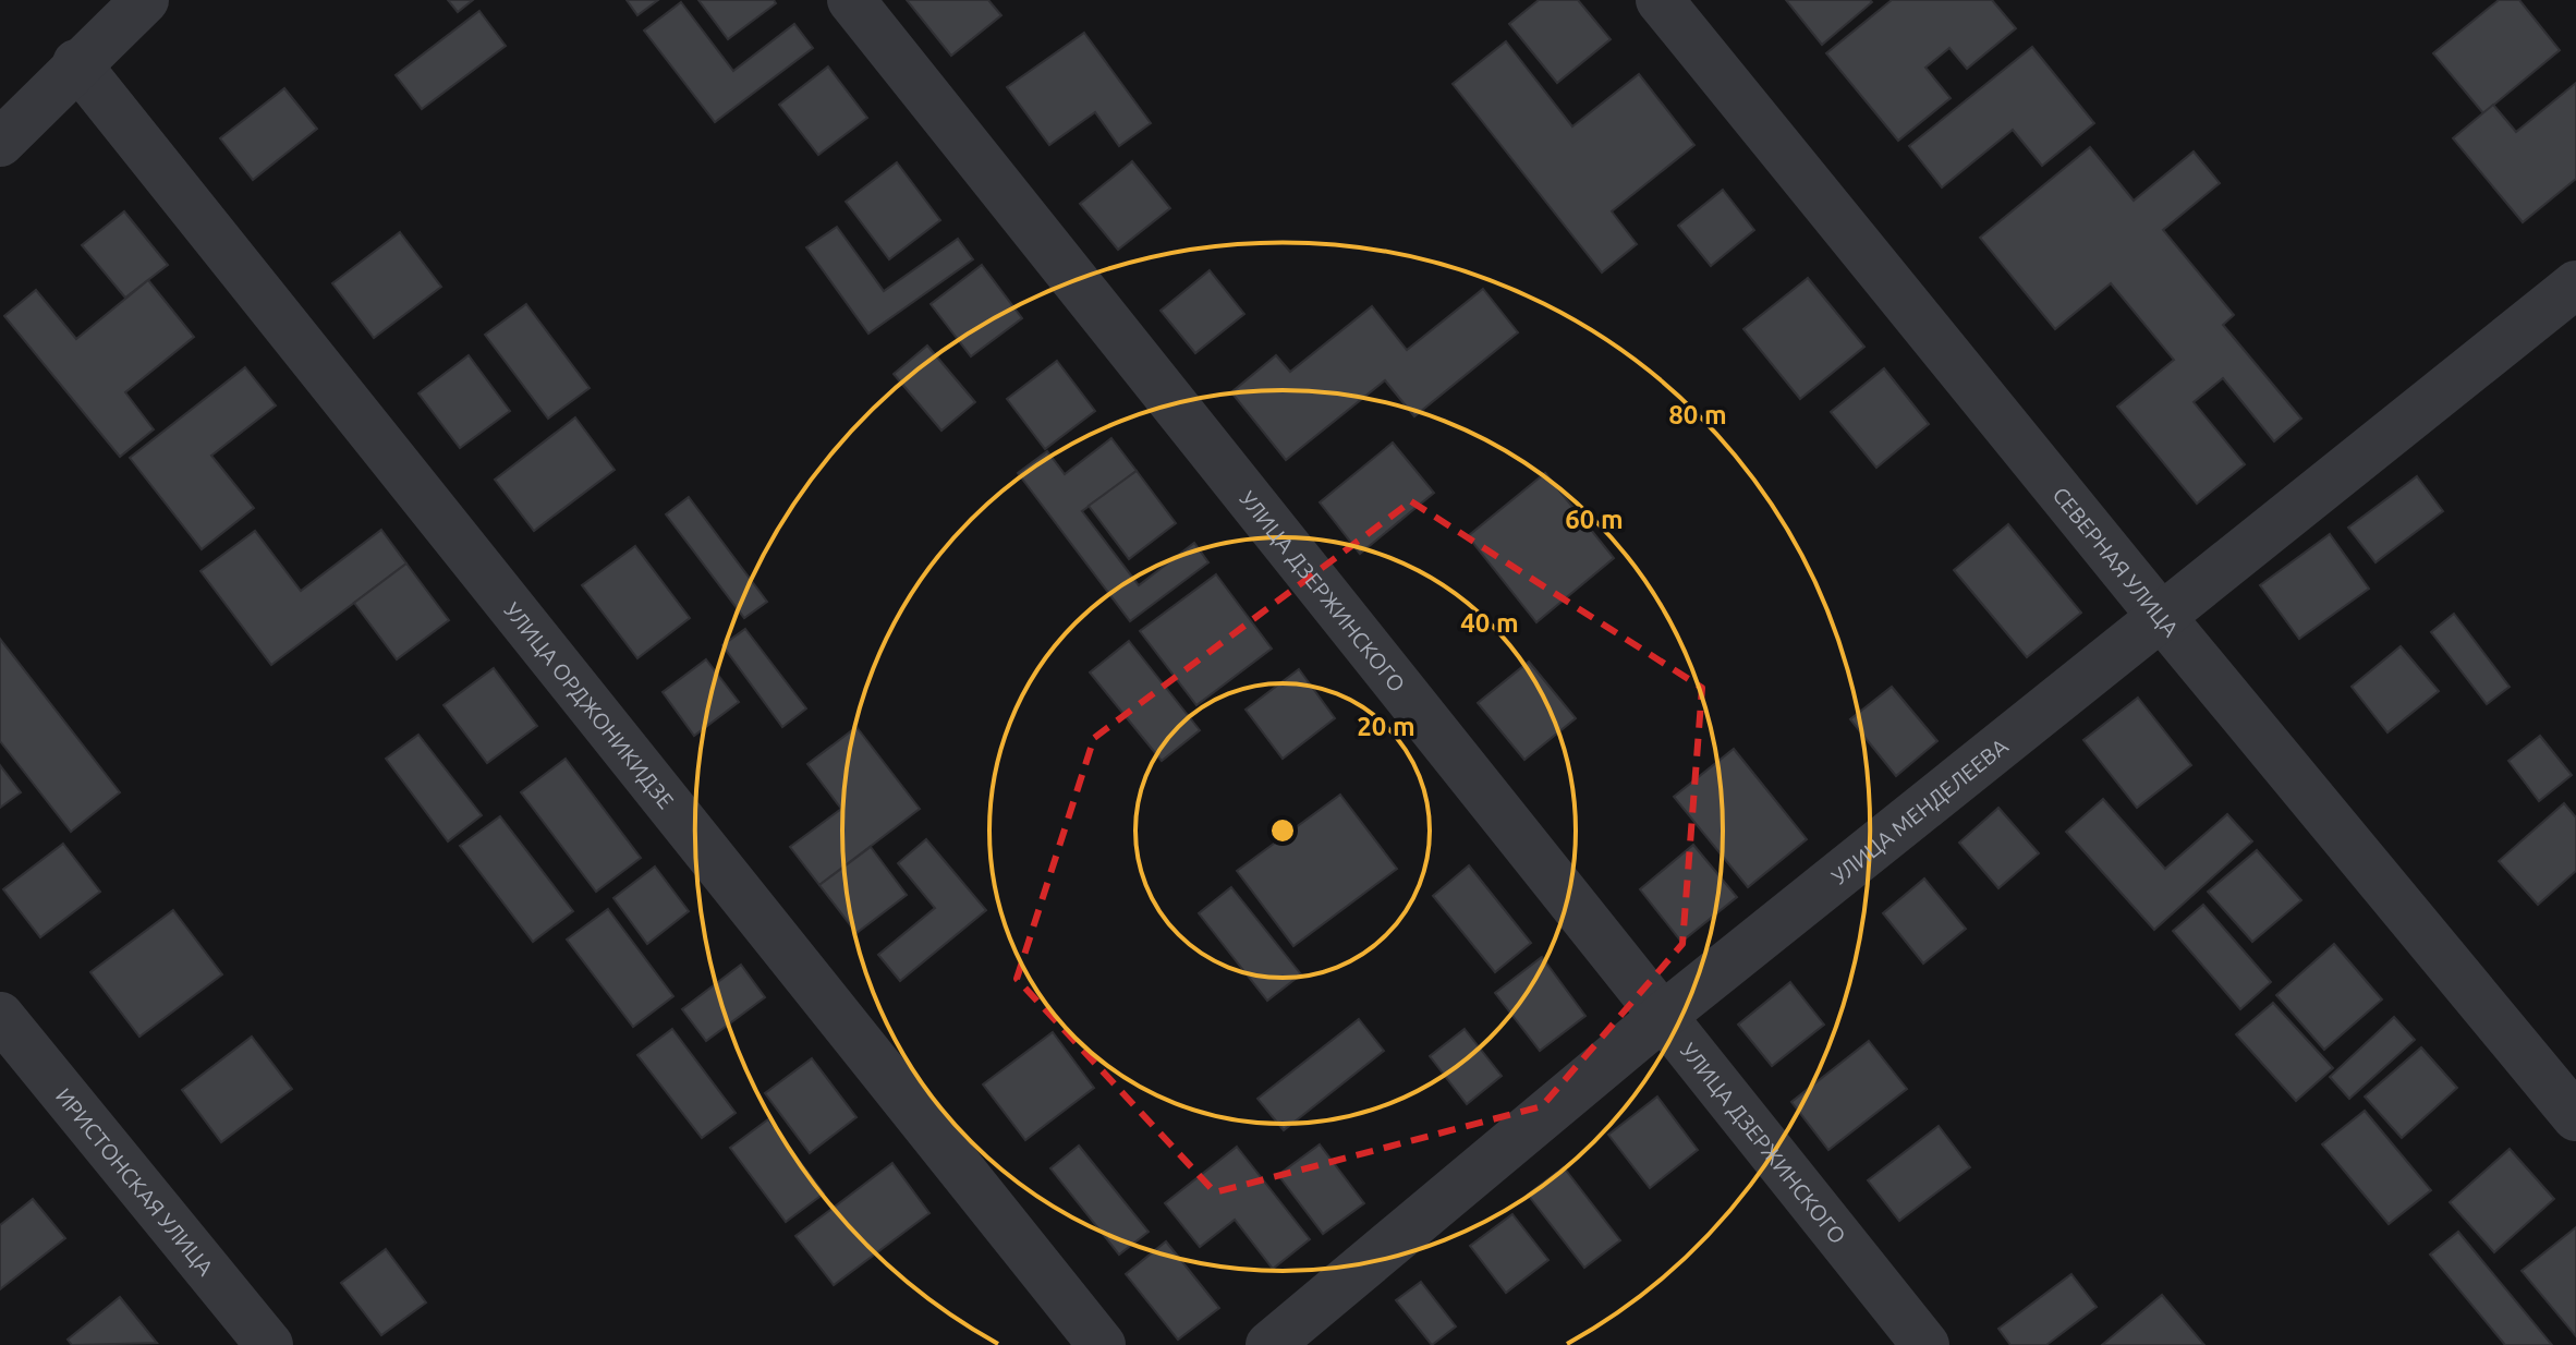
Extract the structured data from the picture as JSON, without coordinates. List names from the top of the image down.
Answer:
{
  "streets": {
    "street": [
      "СЕВЕРНАЯ УЛИЦА",
      "УЛИЦА ДЗЕРЖИНСКОГО",
      "УЛИЦА ОРДЖОНИКИДЗЕ",
      "УЛИЦА МЕНДЕЛЕЕВА",
      "ИРИСТОНСКАЯ УЛИЦА"
    ]
  },
  "crossings": [
    ["СЕВЕРНАЯ УЛИЦА", "УЛИЦА МЕНДЕЛЕЕВА"],
    ["УЛИЦА ДЗЕРЖИНСКОГО", "УЛИЦА МЕНДЕЛЕЕВА"]
  ],
  "rings": [
    "80 m",
    "60 m",
    "40 m",
    "20 m"
  ]
}
